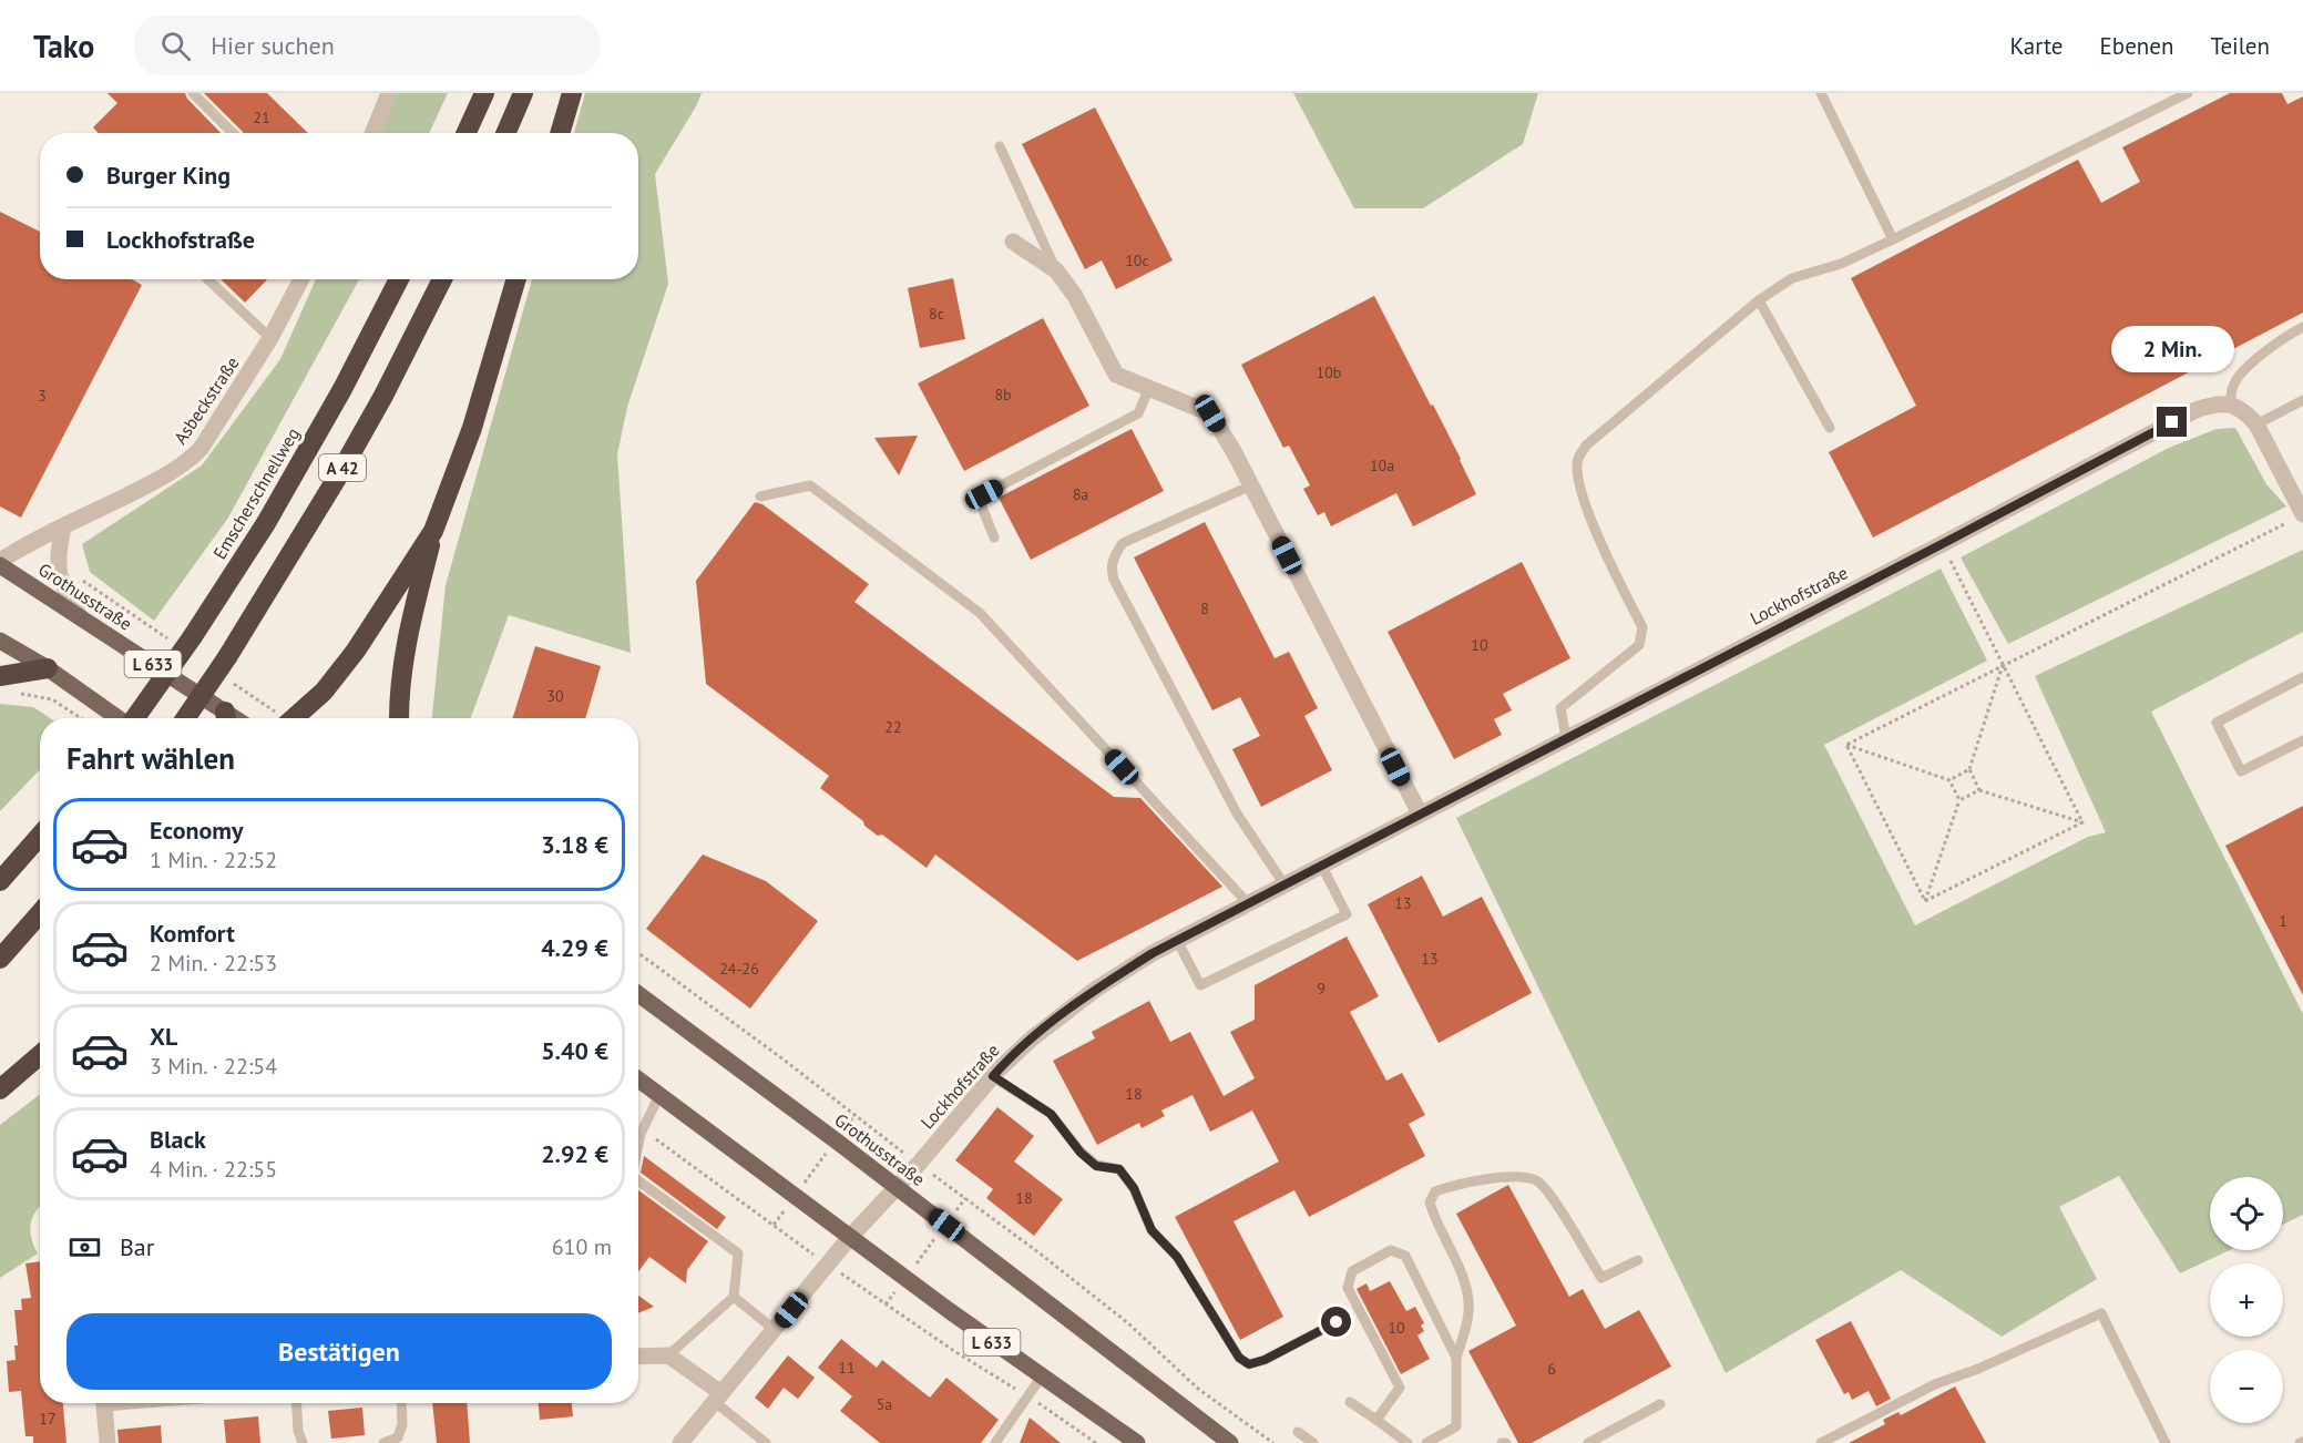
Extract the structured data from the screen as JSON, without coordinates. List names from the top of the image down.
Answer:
{
  "streets": {
    "highway": ["A 42", "Emscherschnellweg"],
    "main road": ["Grothusstraße", "L 633"],
    "street": ["Asbeckstraße", "Lockhofstraße"]
  },
  "crossings": [
    ["Asbeckstraße", "Grothusstraße"],
    ["Lockhofstraße", "Grothusstraße"],
    ["Lockhofstraße", "L 633"]
  ],
  "house_numbers": [
    "21",
    "10c",
    "8c",
    "10b",
    "8b",
    "3",
    "10a",
    "8a",
    "8",
    "10",
    "30",
    "22",
    "13",
    "1",
    "13",
    "24-26",
    "9",
    "18",
    "18",
    "10",
    "11",
    "6",
    "5a",
    "17"
  ],
  "page": {
    "header": "Tako",
    "search": "Hier suchen",
    "nav": ["Karte", "Ebenen", "Teilen"],
    "banner": ["Burger King", "Lockhofstraße"],
    "bubble": "2 Min.",
    "heading": "Fahrt wählen",
    "list": [
      {
        "name": "Economy",
        "note": "1 Min. · 22:52",
        "value": "3.18 €"
      },
      {
        "name": "Komfort",
        "note": "2 Min. · 22:53",
        "value": "4.29 €"
      },
      {
        "name": "XL",
        "note": "3 Min. · 22:54",
        "value": "5.40 €"
      },
      {
        "name": "Black",
        "note": "4 Min. · 22:55",
        "value": "2.92 €"
      }
    ],
    "map_buttons": ["+", "−"],
    "pay": ["Bar", "610 m"],
    "buttons": "Bestätigen"
  }
}
